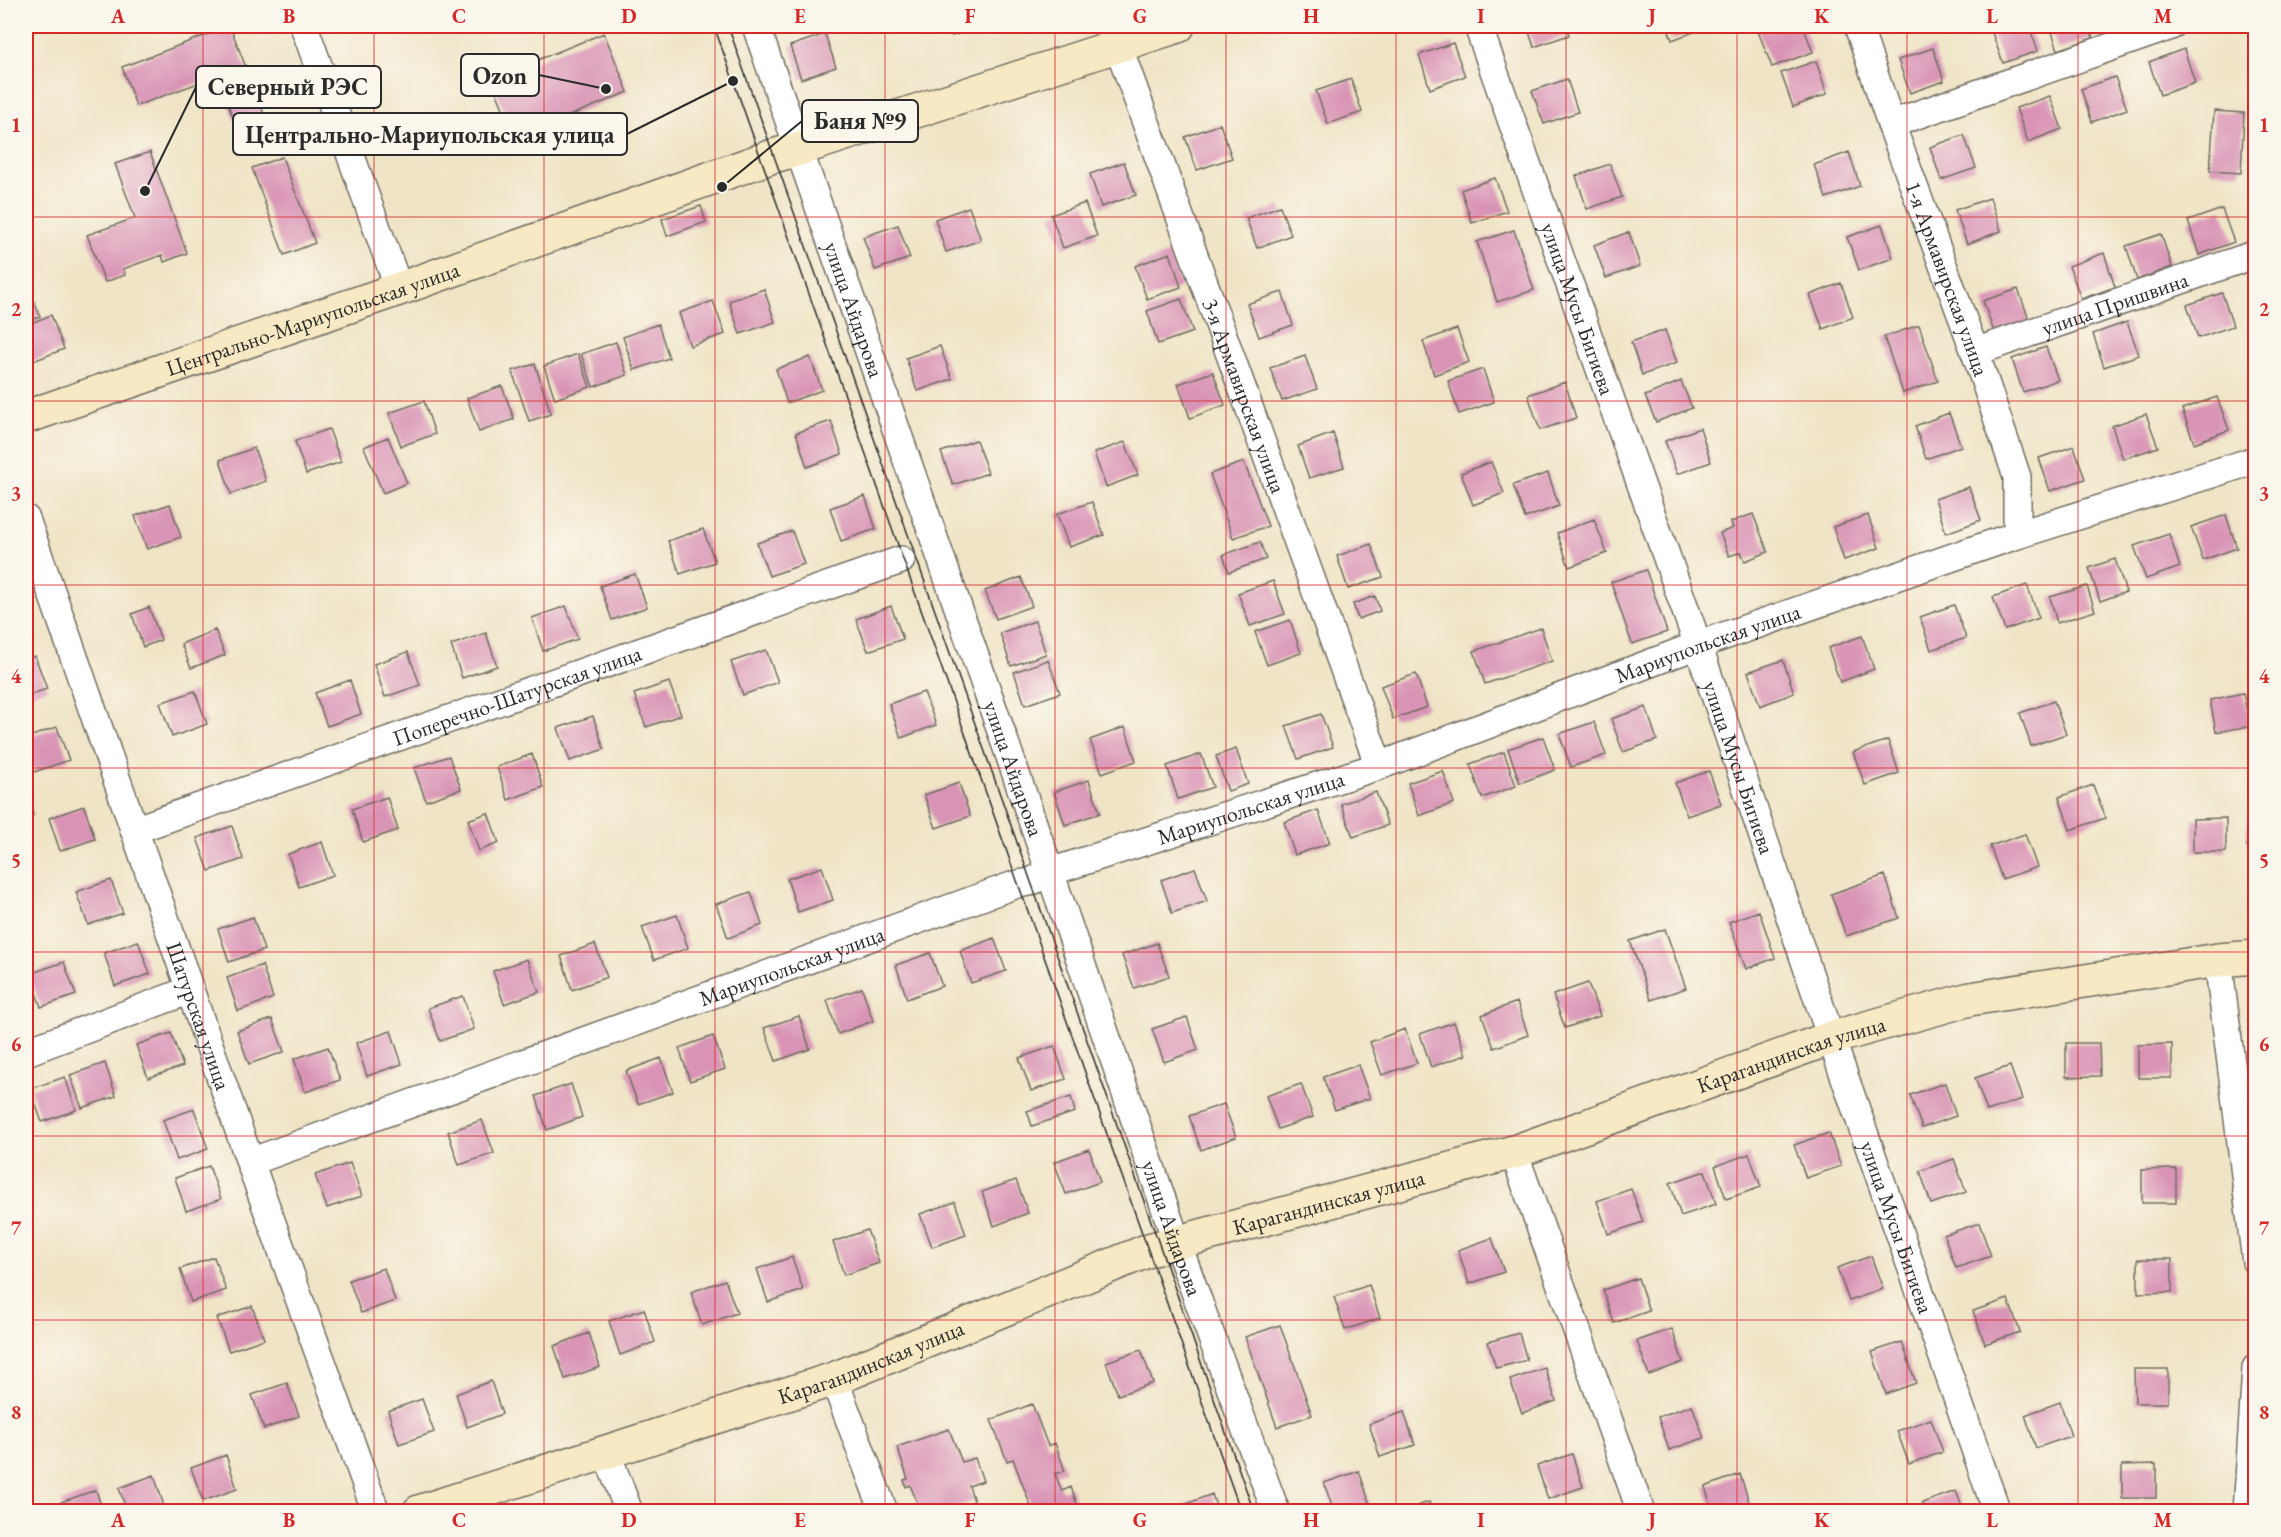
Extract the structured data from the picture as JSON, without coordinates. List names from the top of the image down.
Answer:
{
  "streets": {
    "street": [
      "1-я Армавирская улица",
      "улица Пришвина",
      "улица Мусы Бигиева",
      "улица Айдарова",
      "Центрально-Мариупольская улица",
      "3-я Армавирская улица",
      "Мариупольская улица",
      "Поперечно-Шатурская улица",
      "Шатурская улица",
      "Карагандинская улица"
    ]
  },
  "crossings": [
    ["1-я Армавирская улица", "улица Пришвина"],
    ["1-я Армавирская улица", "Мариупольская улица"],
    ["улица Мусы Бигиева", "Мариупольская улица"],
    ["улица Мусы Бигиева", "Карагандинская улица"],
    ["улица Айдарова", "Центрально-Мариупольская улица"],
    ["улица Айдарова", "Мариупольская улица"],
    ["улица Айдарова", "Карагандинская улица"],
    ["Центрально-Мариупольская улица", "3-я Армавирская улица"],
    ["3-я Армавирская улица", "Мариупольская улица"],
    ["Мариупольская улица", "Шатурская улица"],
    ["Поперечно-Шатурская улица", "Шатурская улица"]
  ],
  "places": [
    "Центрально-Мариупольская улица",
    "Ozon",
    "Баня №9",
    "Северный РЭС"
  ],
  "grid": {
    "columns": [
      "A",
      "B",
      "C",
      "D",
      "E",
      "F",
      "G",
      "H",
      "I",
      "J",
      "K",
      "L",
      "M"
    ],
    "rows": [
      "1",
      "2",
      "3",
      "4",
      "5",
      "6",
      "7",
      "8"
    ]
  }
}
